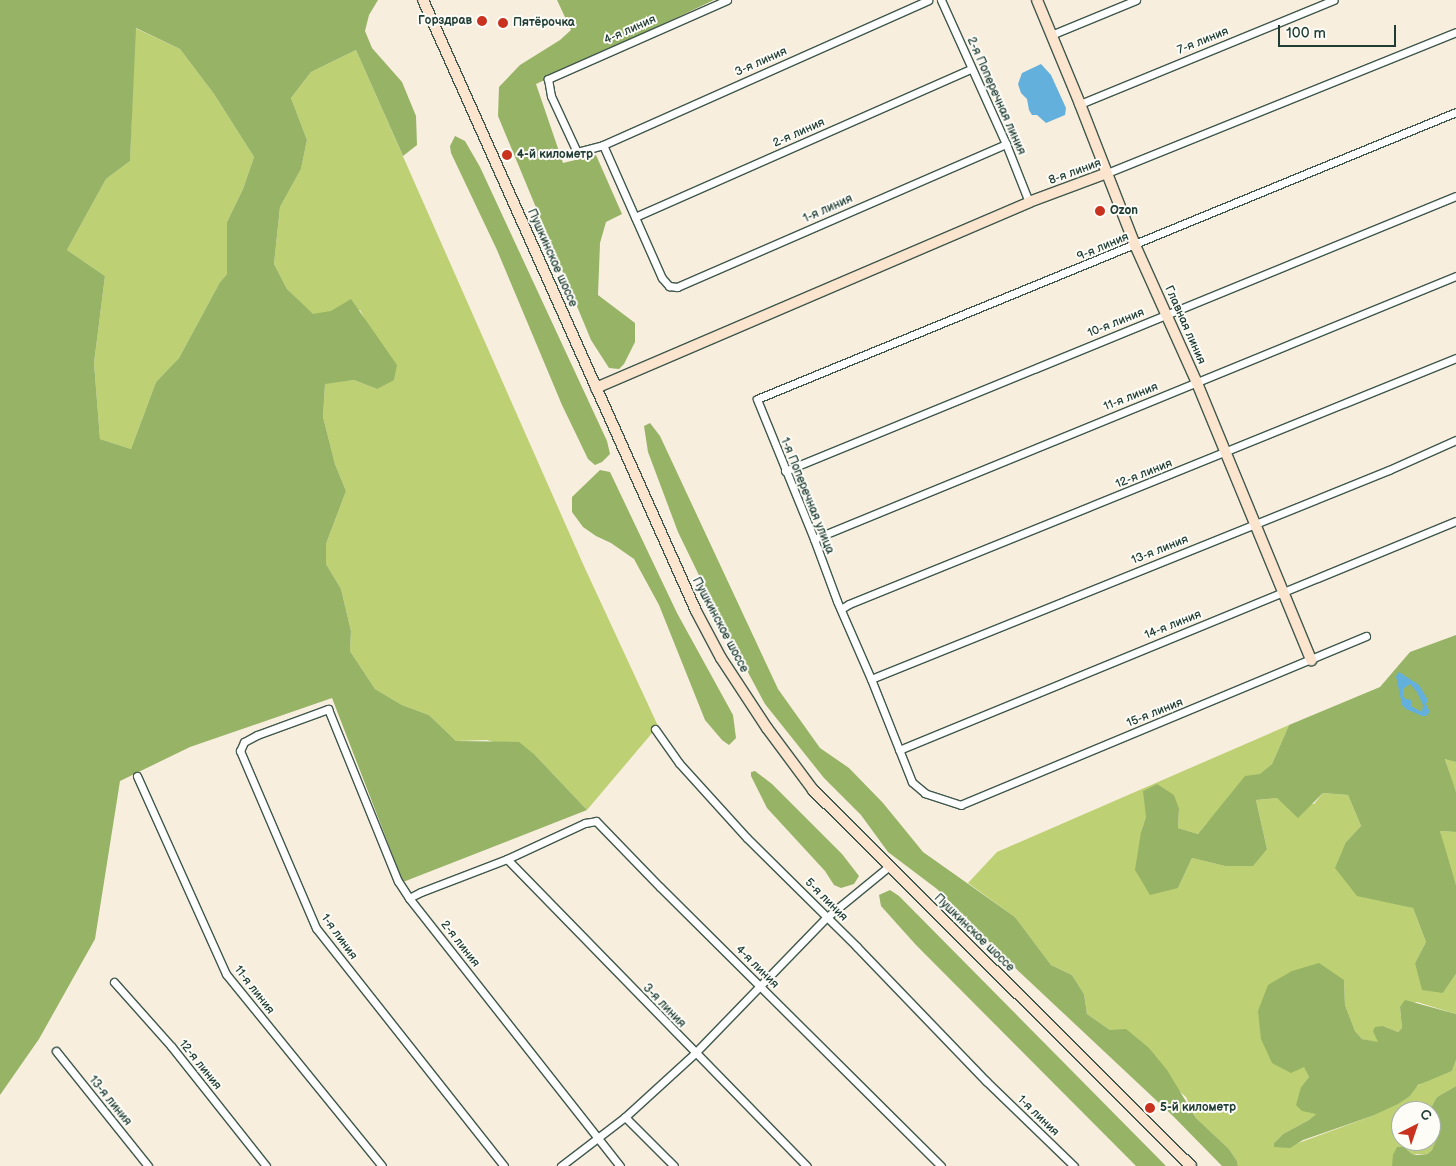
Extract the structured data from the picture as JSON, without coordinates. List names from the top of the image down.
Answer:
{
  "streets": {
    "main road": ["8-я линия", "Пушкинское шоссе", "Главная линия"],
    "street": [
      "4-я линия",
      "7-я линия",
      "3-я линия",
      "2-я Поперечная линия",
      "2-я линия",
      "1-я линия",
      "9-я линия",
      "10-я линия",
      "11-я линия",
      "12-я линия",
      "1-я Поперечная улица",
      "13-я линия",
      "14-я линия",
      "15-я линия",
      "5-я линия"
    ]
  },
  "crossings": [
    ["4-я линия", "3-я линия"],
    ["7-я линия", "Главная линия"],
    ["2-я Поперечная линия", "2-я линия"],
    ["2-я Поперечная линия", "8-я линия"],
    ["2-я Поперечная линия", "1-я линия"],
    ["2-я линия", "1-я линия"],
    ["8-я линия", "Пушкинское шоссе"],
    ["8-я линия", "Главная линия"],
    ["1-я линия", "5-я линия"],
    ["9-я линия", "Главная линия"],
    ["9-я линия", "1-я Поперечная улица"],
    ["10-я линия", "Главная линия"],
    ["10-я линия", "1-я Поперечная улица"],
    ["Главная линия", "11-я линия"],
    ["Главная линия", "12-я линия"],
    ["Главная линия", "13-я линия"],
    ["Главная линия", "14-я линия"],
    ["Главная линия", "15-я линия"],
    ["11-я линия", "1-я Поперечная улица"],
    ["12-я линия", "1-я Поперечная улица"],
    ["1-я Поперечная улица", "13-я линия"],
    ["1-я Поперечная улица", "14-я линия"],
    ["1-я Поперечная улица", "15-я линия"]
  ],
  "places": [
    "Горздрав",
    "Пятёрочка",
    "4-й километр",
    "Ozon",
    "5-й километр"
  ],
  "scale_bar": "100 m",
  "north": "top right"
}
